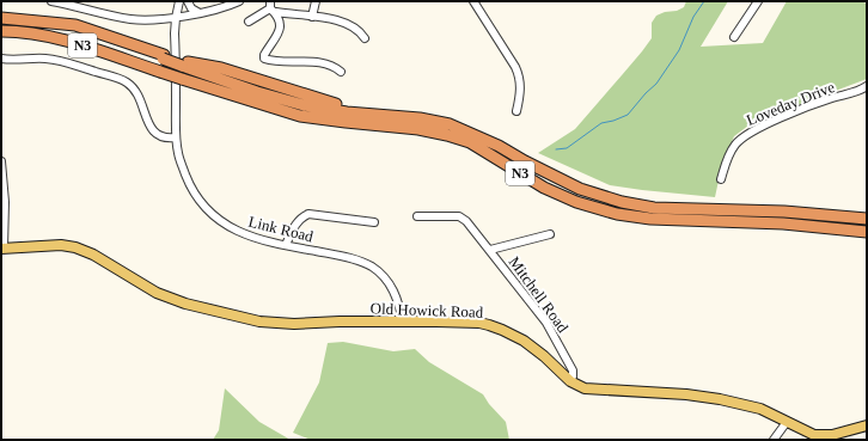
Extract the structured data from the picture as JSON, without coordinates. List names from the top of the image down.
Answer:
{
  "streets": {
    "highway": ["N3"],
    "main road": ["Old Howick Road"],
    "street": ["Loveday Drive", "Link Road", "Mitchell Road"]
  },
  "crossings": [
    ["Link Road", "Old Howick Road"],
    ["Mitchell Road", "Old Howick Road"]
  ]
}
